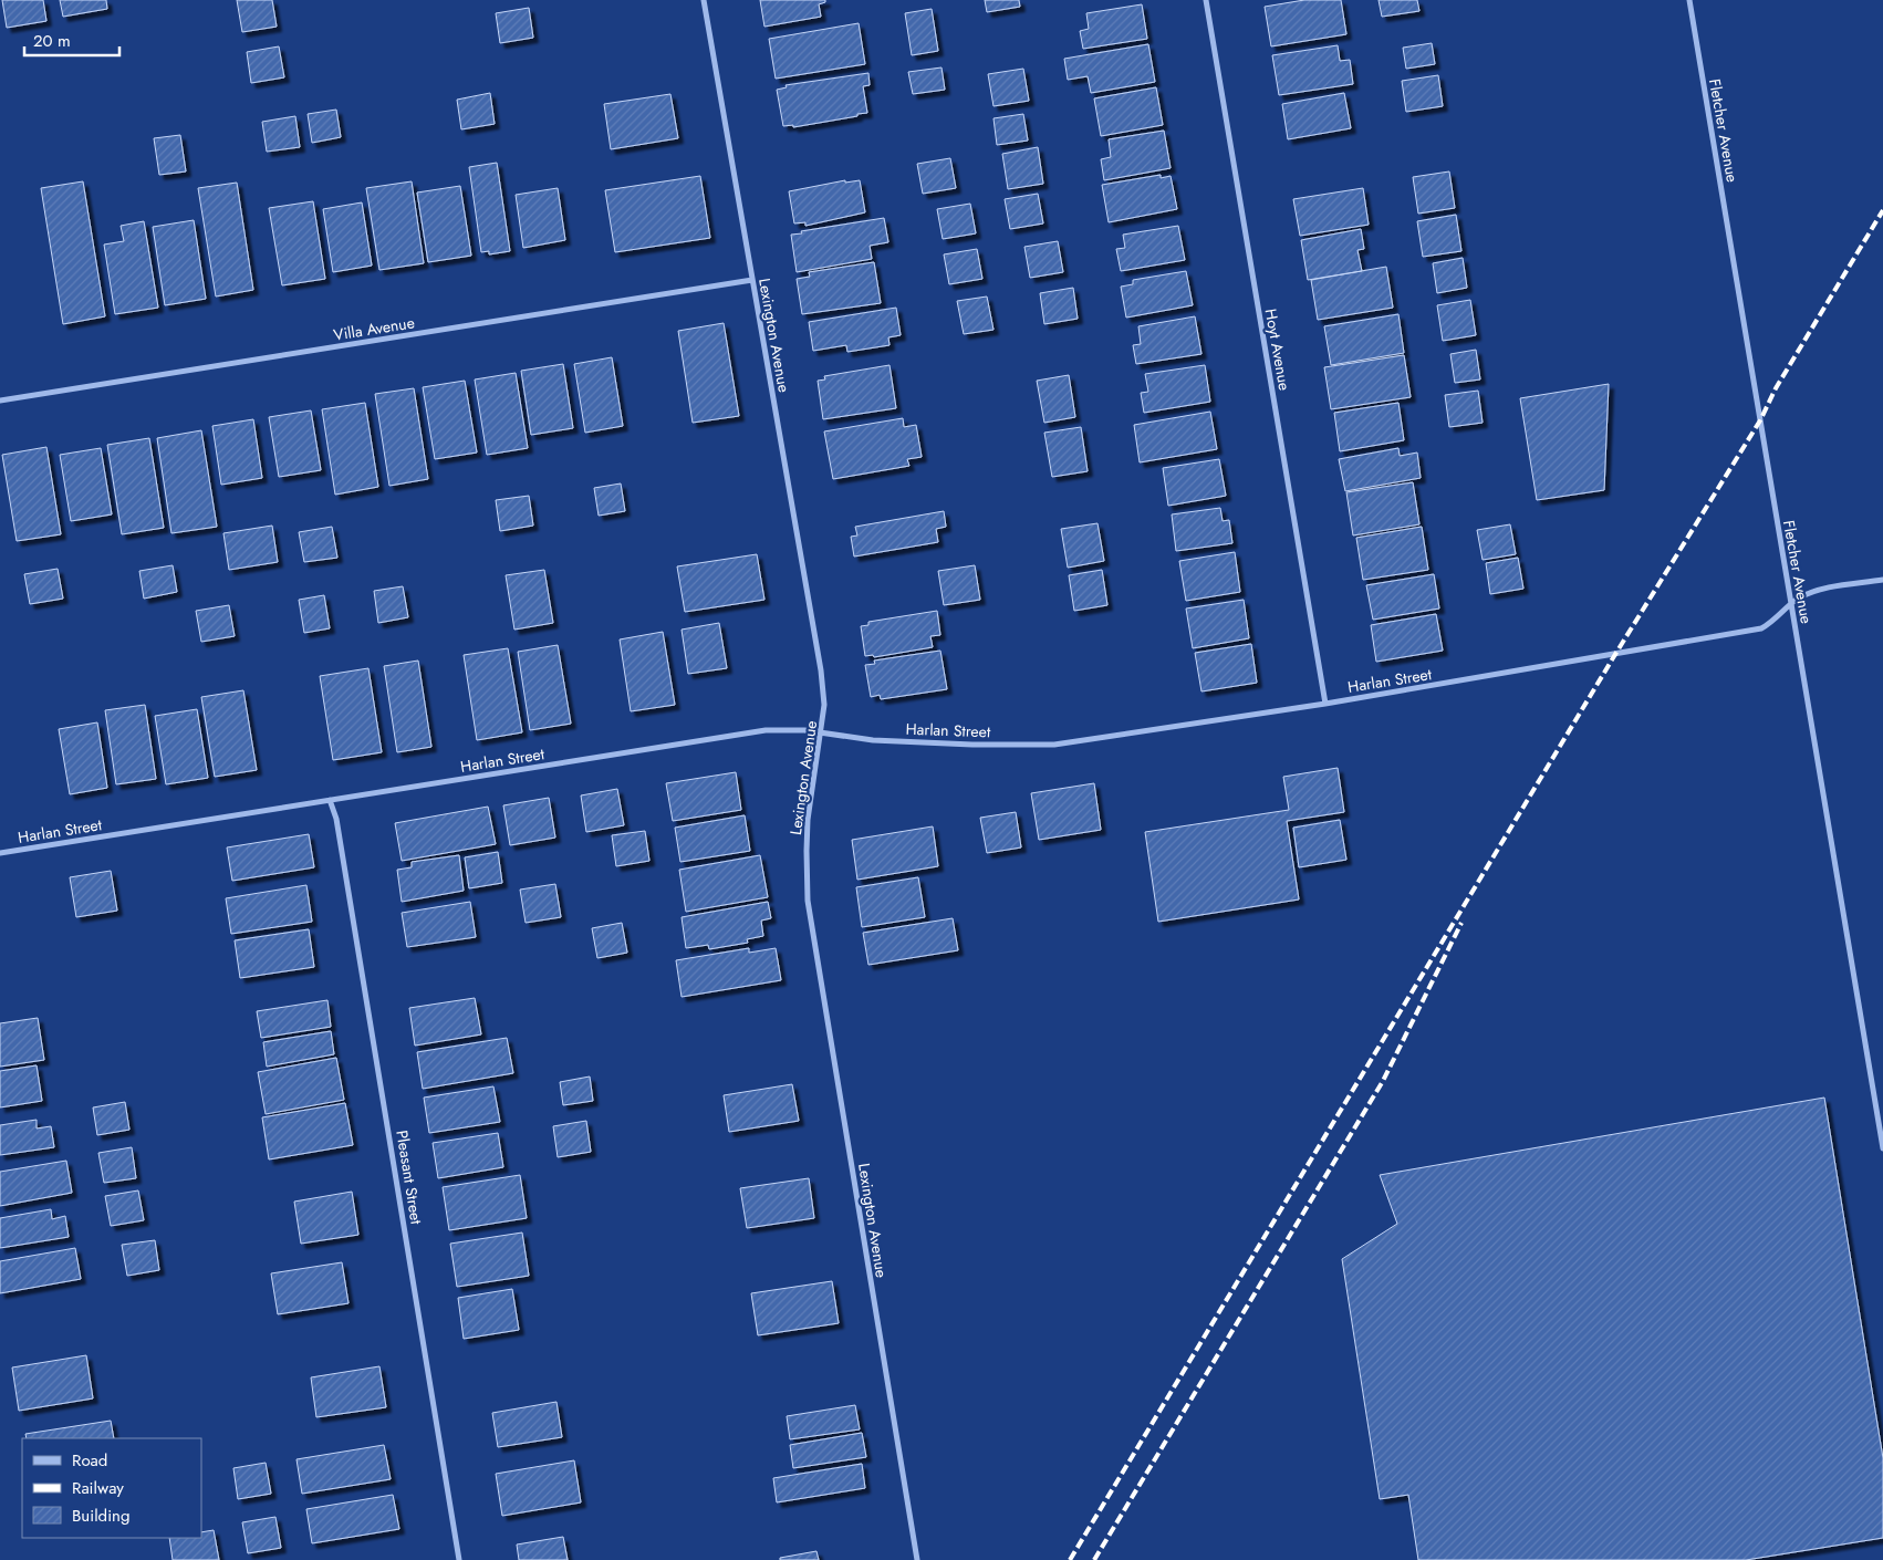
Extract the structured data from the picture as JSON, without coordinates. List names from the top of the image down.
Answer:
{
  "streets": {
    "street": [
      "Fletcher Avenue",
      "Villa Avenue",
      "Lexington Avenue",
      "Hoyt Avenue",
      "Harlan Street",
      "Pleasant Street"
    ]
  },
  "crossings": [
    ["Fletcher Avenue", "Harlan Street"],
    ["Villa Avenue", "Lexington Avenue"],
    ["Lexington Avenue", "Harlan Street"],
    ["Hoyt Avenue", "Harlan Street"],
    ["Harlan Street", "Pleasant Street"]
  ],
  "legend": ["Road", "Railway", "Building"],
  "scale_bar": "20 m"
}
